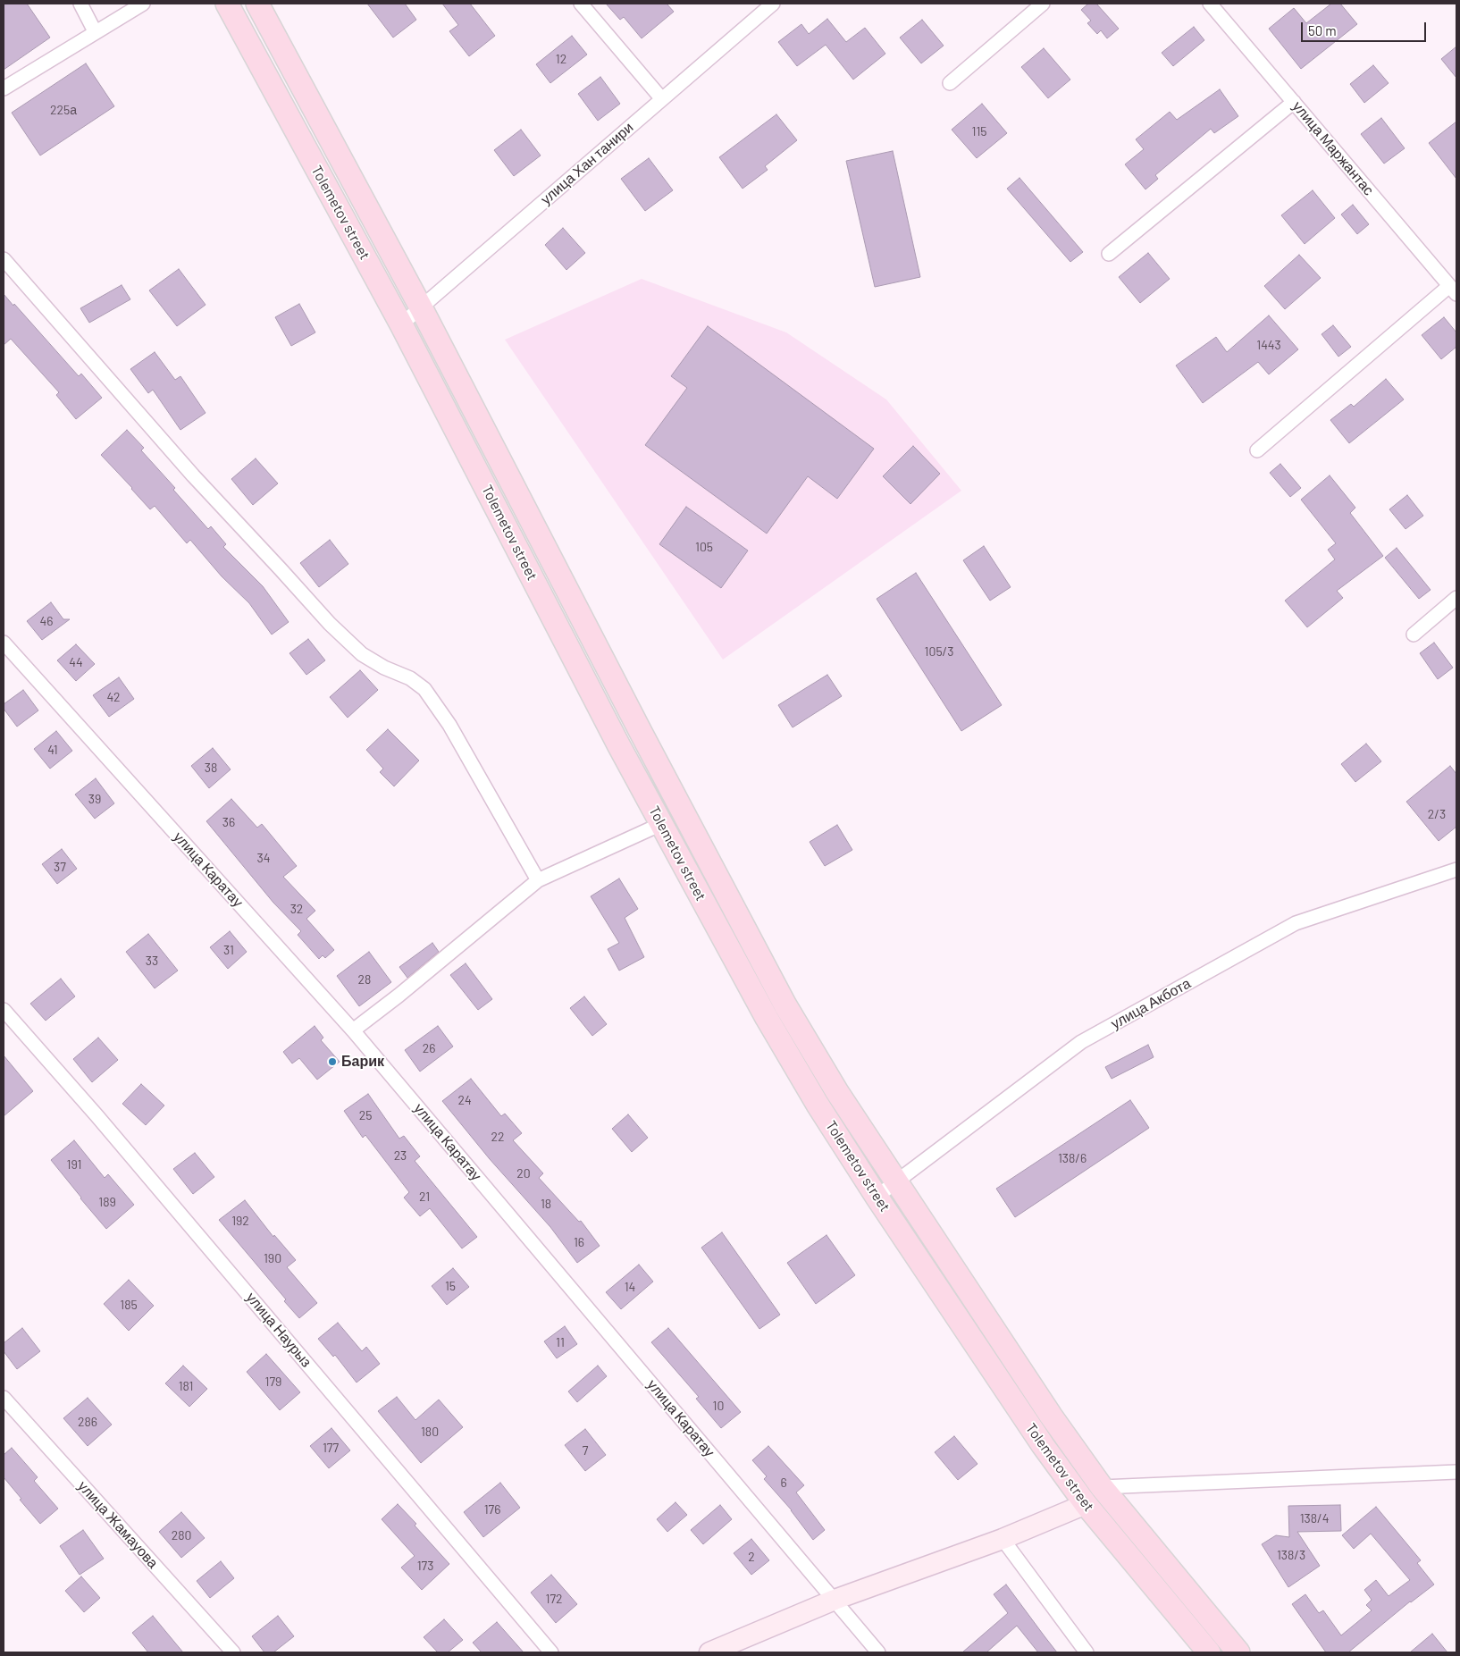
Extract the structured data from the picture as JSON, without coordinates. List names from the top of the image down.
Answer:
{
  "streets": {
    "main road": ["Tolemetov street"],
    "street": [
      "улица Маржантас",
      "улица Хан танири",
      "улица Каратау",
      "улица Акбота",
      "улица Наурыз",
      "улица Жамауова"
    ]
  },
  "crossings": [
    ["улица Хан танири", "Tolemetov street"],
    ["Tolemetov street", "улица Акбота"]
  ],
  "places": ["Барик"],
  "house_numbers": [
    "12",
    "225а",
    "115",
    "1443",
    "105",
    "46",
    "105/3",
    "44",
    "42",
    "41",
    "38",
    "39",
    "2/3",
    "36",
    "34",
    "37",
    "32",
    "31",
    "33",
    "28",
    "26",
    "24",
    "25",
    "22",
    "23",
    "138/6",
    "191",
    "20",
    "21",
    "189",
    "18",
    "192",
    "16",
    "190",
    "15",
    "14",
    "185",
    "11",
    "179",
    "181",
    "10",
    "286",
    "180",
    "177",
    "7",
    "6",
    "176",
    "138/4",
    "280",
    "138/3",
    "2",
    "173",
    "172"
  ],
  "scale_bar": "50 m"
}
